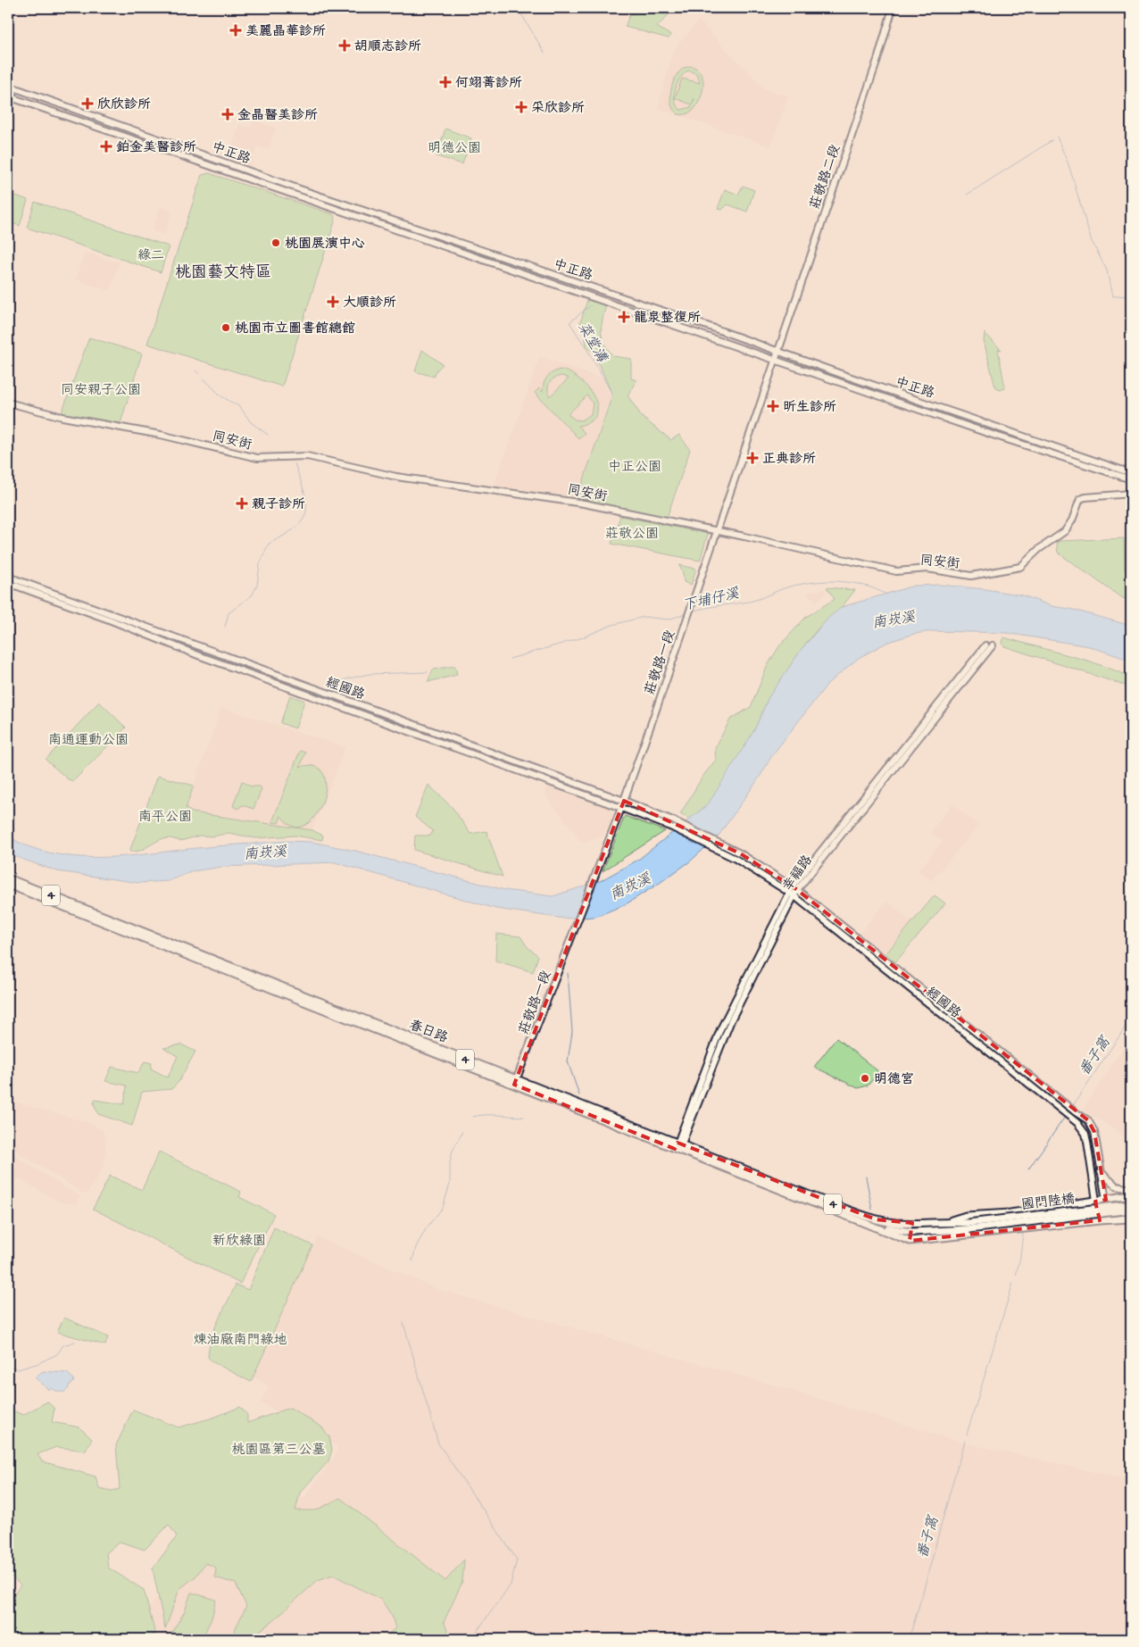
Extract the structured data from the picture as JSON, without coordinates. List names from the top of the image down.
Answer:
{
  "streets": {
    "main road": ["4", "春日路", "國門陸橋"],
    "street": [
      "中正路",
      "莊敬路二段",
      "同安街",
      "莊敬路一段",
      "經國路",
      "幸福路"
    ]
  },
  "crossings": [
    ["中正路", "莊敬路二段"],
    ["中正路", "莊敬路一段"],
    ["莊敬路二段", "莊敬路一段"],
    ["同安街", "莊敬路一段"],
    ["莊敬路一段", "經國路"],
    ["莊敬路一段", "春日路"],
    ["經國路", "幸福路"],
    ["經國路", "4"],
    ["幸福路", "春日路"],
    ["4", "春日路"],
    ["4", "國門陸橋"]
  ],
  "districts": ["桃園藝文特區"],
  "water": [
    "菜堂溝",
    "下埔仔溪",
    "南崁溪",
    "番子窩"
  ],
  "parks": [
    "明德公園",
    "綠二",
    "同安親子公園",
    "中正公園",
    "莊敬公園",
    "南通運動公園",
    "南平公園",
    "新欣綠園",
    "煉油廠南門綠地",
    "桃園區第三公墓"
  ],
  "places": {
    "health": [
      "美麗晶華診所",
      "胡順志診所",
      "何翊菁診所",
      "欣欣診所",
      "采欣診所",
      "金晶醫美診所",
      "鉑金美醫診所",
      "大順診所",
      "龍泉整復所",
      "昕生診所",
      "正典診所",
      "親子診所"
    ],
    "other": ["桃園展演中心", "桃園市立圖書館總館", "明德宮"]
  }
}
